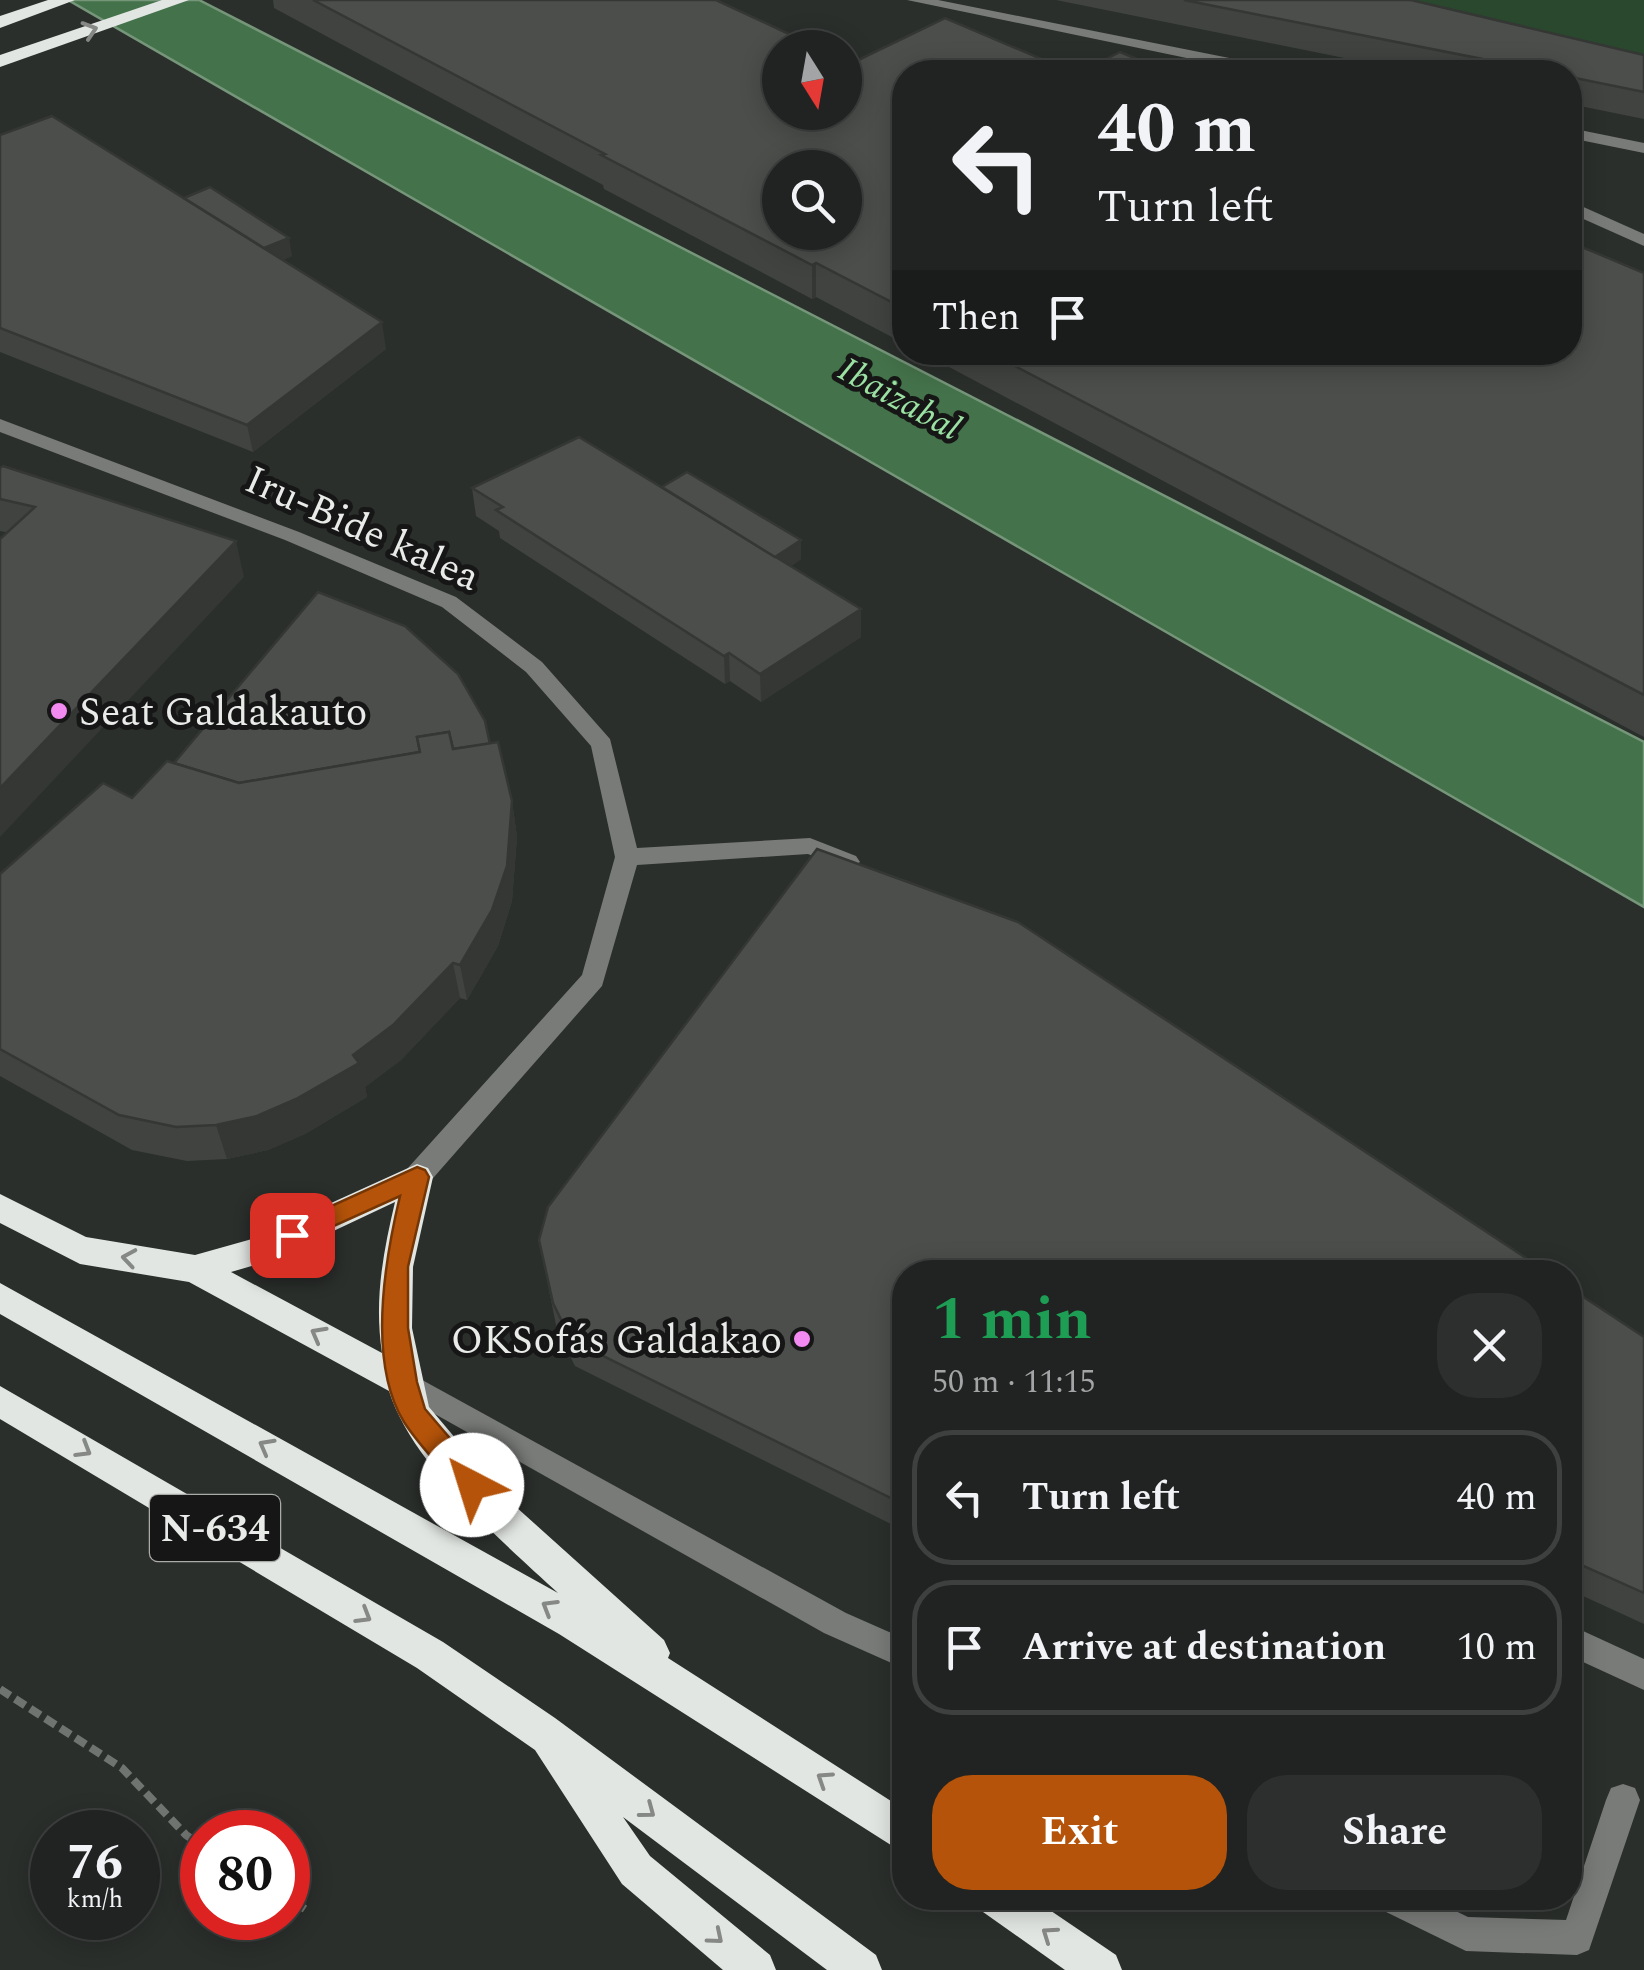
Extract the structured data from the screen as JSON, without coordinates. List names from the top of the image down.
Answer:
{
  "streets": {
    "highway": ["N-634"],
    "street": ["Iru-Bide kalea"]
  },
  "water": ["Ibaizabal"],
  "places": ["Seat Galdakauto", "OKSofás Galdakao"],
  "north": "bottom",
  "page": {
    "turn": ["40 m", "Turn left"],
    "then": "Then",
    "heading": ["1 min", "50 m · 11:15"],
    "list": [
      {
        "name": "Turn left",
        "value": "40 m"
      },
      {
        "name": "Arrive at destination",
        "value": "10 m"
      }
    ],
    "buttons": ["Exit", "Share"],
    "speed": "76 km/h",
    "limit": "80"
  }
}
